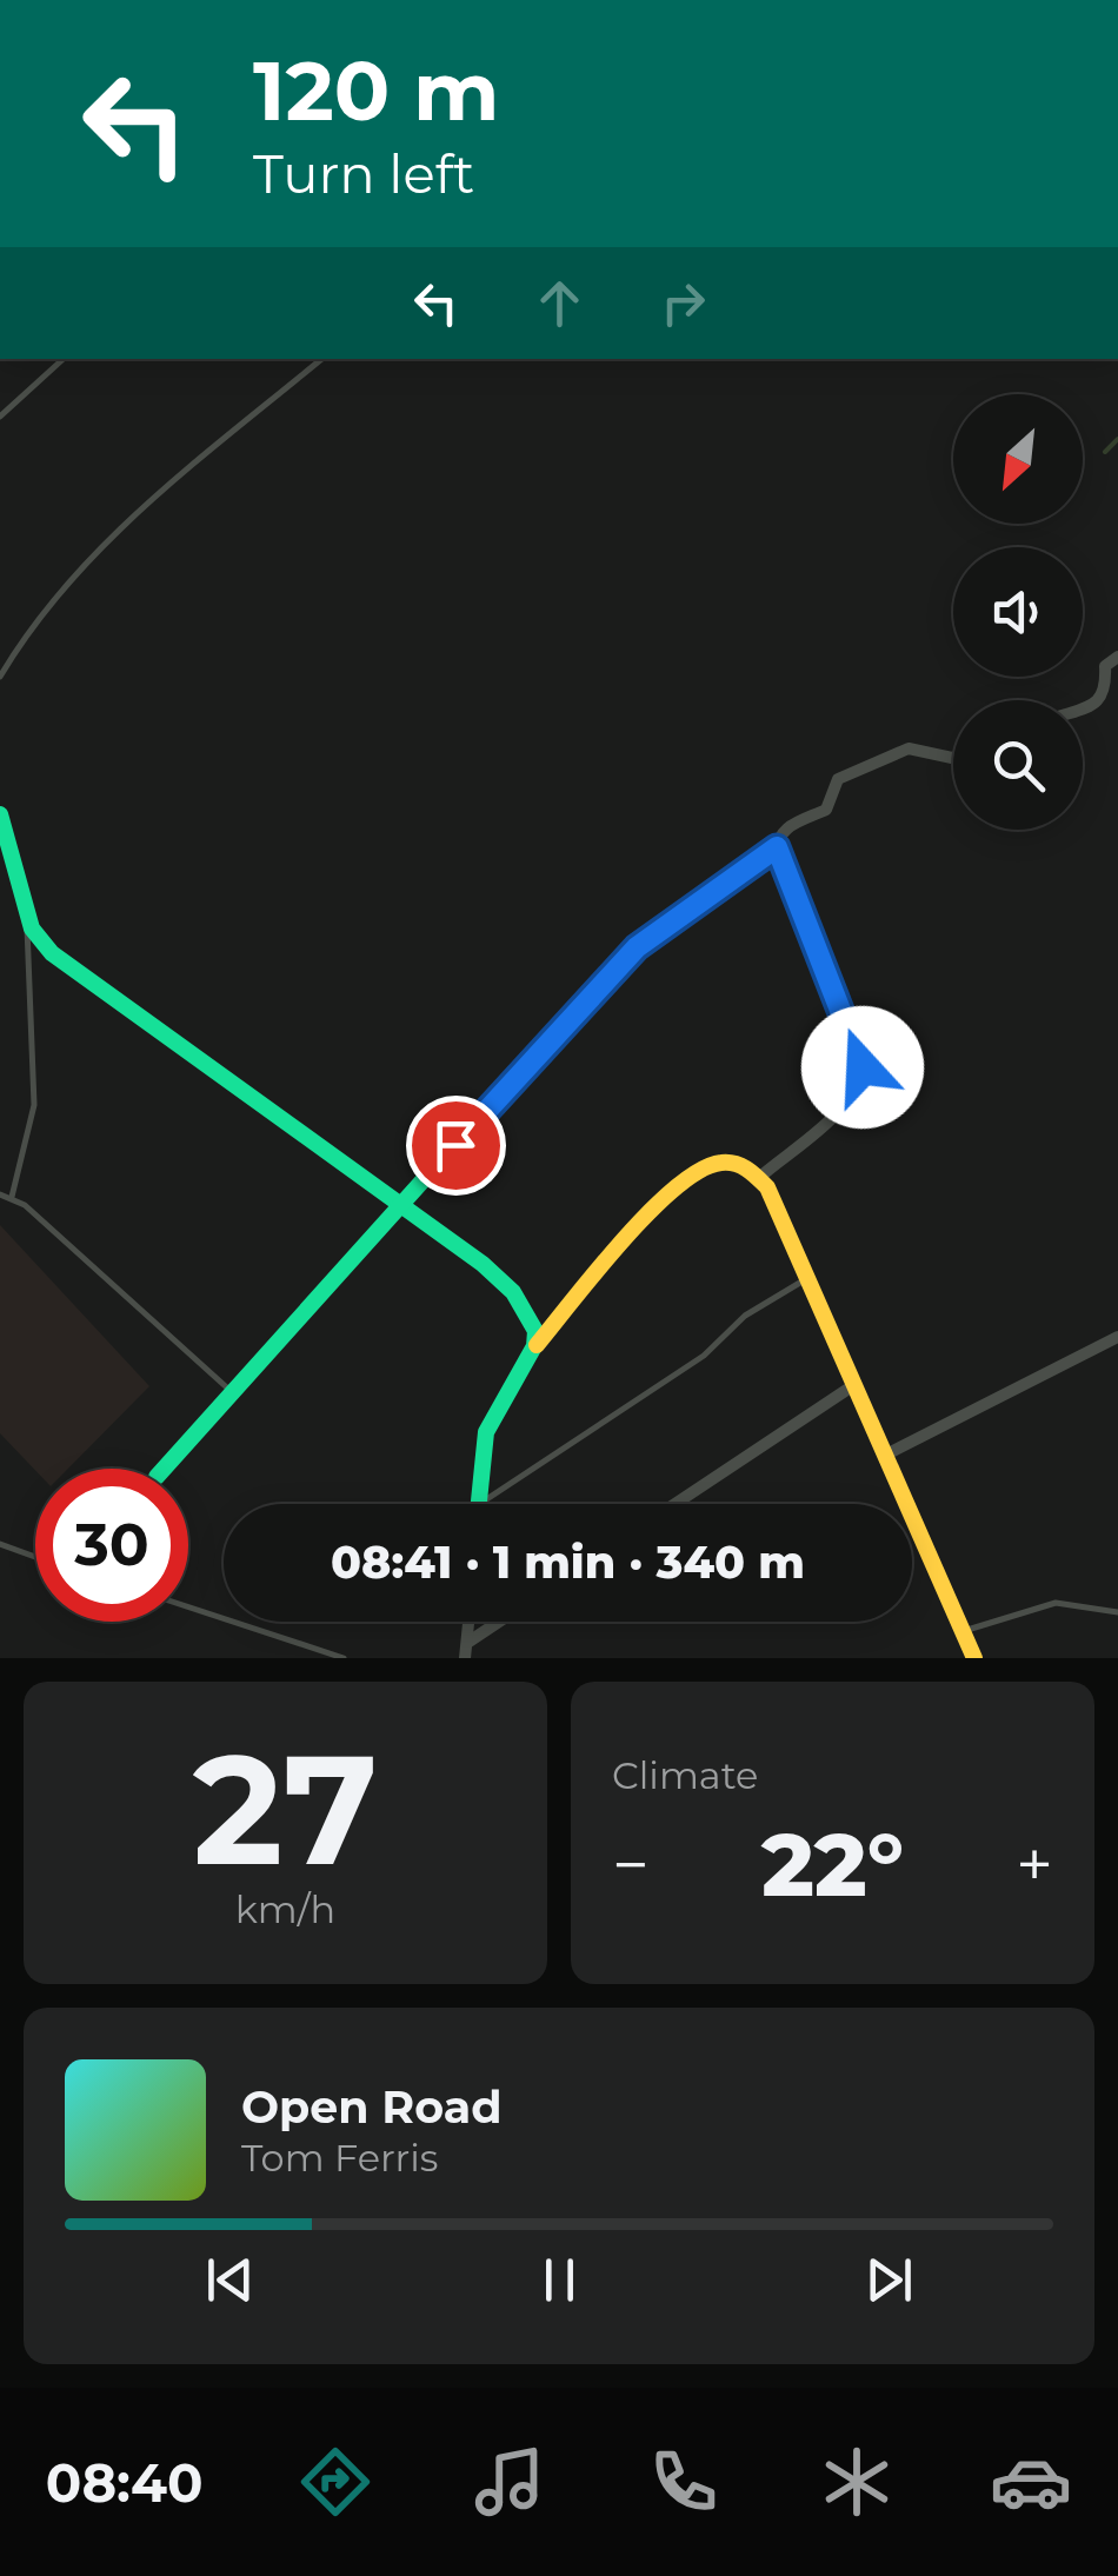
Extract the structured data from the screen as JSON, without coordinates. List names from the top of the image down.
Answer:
{
  "north": "bottom left",
  "page": {
    "turn": ["120 m", "Turn left"],
    "limit": "30",
    "trip": "08:41 · 1 min · 340 m",
    "tile": [
      ["27", "km/h"],
      "Climate"
    ],
    "heat": ["−", "22°", "+"],
    "song": ["Open Road", "Tom Ferris"],
    "tabs": "08:40"
  }
}
